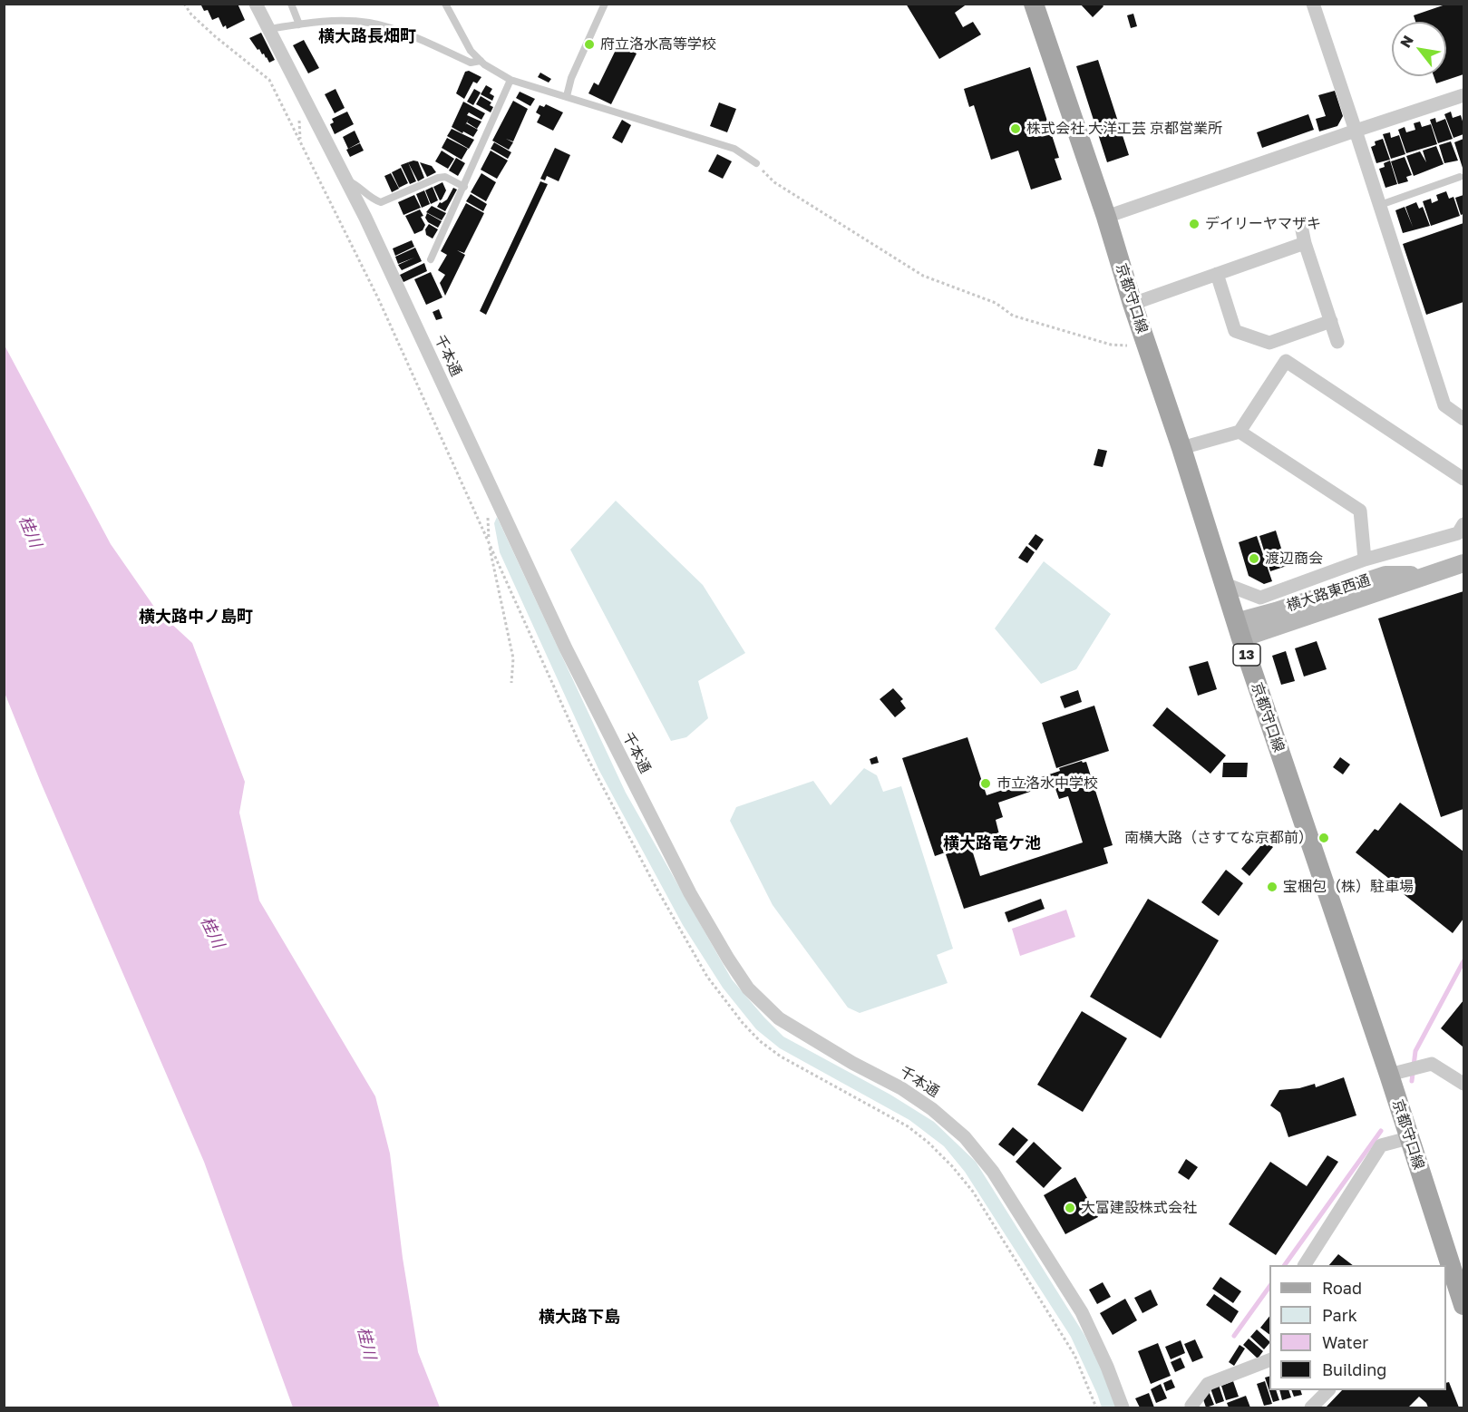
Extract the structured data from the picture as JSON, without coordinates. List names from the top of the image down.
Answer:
{
  "streets": {
    "main road": ["京都守口線", "13"],
    "street": ["千本通", "横大路東西通"]
  },
  "crossings": [
    ["京都守口線", "横大路東西通"]
  ],
  "districts": [
    "横大路長畑町",
    "横大路中ノ島町",
    "横大路竜ケ池",
    "横大路下島"
  ],
  "water": ["桂川"],
  "places": [
    "府立洛水高等学校",
    "株式会社 大洋工芸 京都営業所",
    "デイリーヤマザキ",
    "渡辺商会",
    "市立洛水中学校",
    "南横大路（さすてな京都前）",
    "宝梱包（株）駐車場",
    "大富建設株式会社"
  ],
  "legend": [
    "Road",
    "Park",
    "Water",
    "Building"
  ],
  "north": "top left"
}
